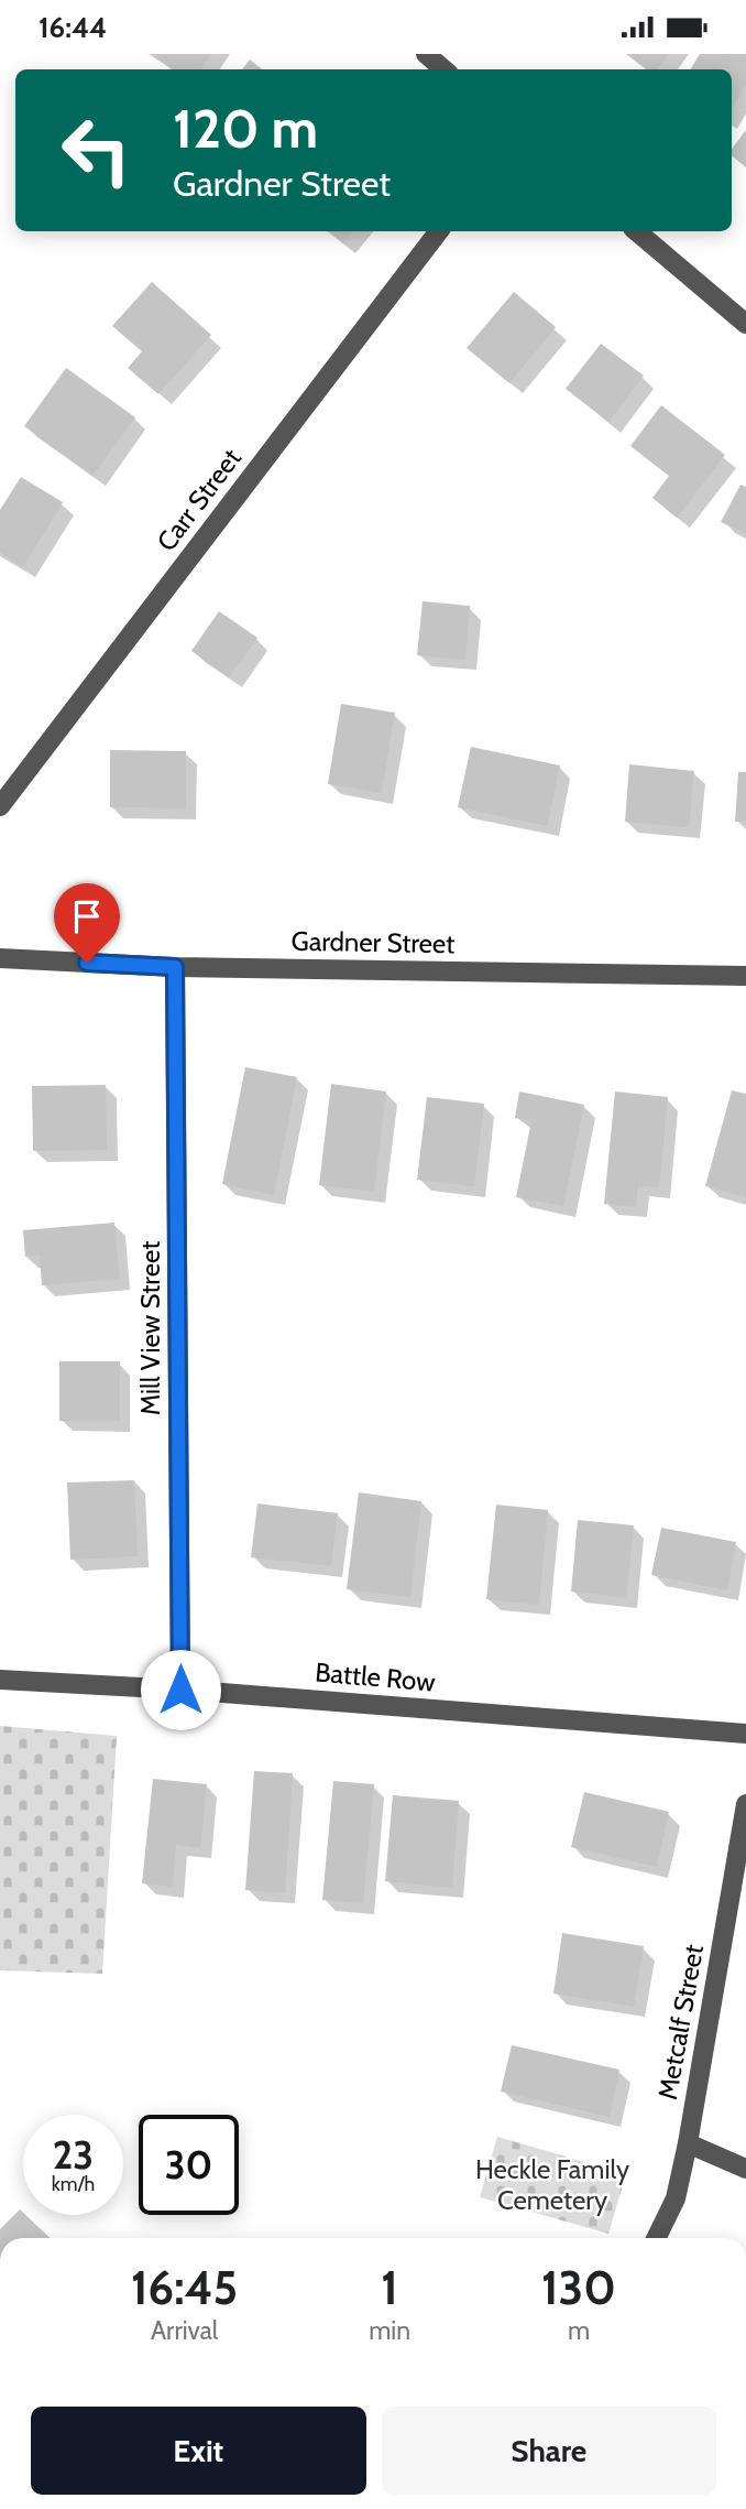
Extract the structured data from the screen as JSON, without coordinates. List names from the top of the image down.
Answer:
{
  "streets": {
    "street": [
      "Carr Street",
      "Gardner Street",
      "Mill View Street",
      "Battle Row",
      "Metcalf Street"
    ]
  },
  "crossings": [
    ["Gardner Street", "Mill View Street"],
    ["Mill View Street", "Battle Row"]
  ],
  "parks": ["Heckle Family Cemetery"],
  "page": {
    "status": "16:44",
    "turn": ["120 m", "Gardner Street"],
    "speed": "23 km/h",
    "limit": "30",
    "eta": [
      "16:45",
      "Arrival",
      "1",
      "min",
      "130",
      "m"
    ],
    "buttons": ["Exit", "Share"]
  }
}
